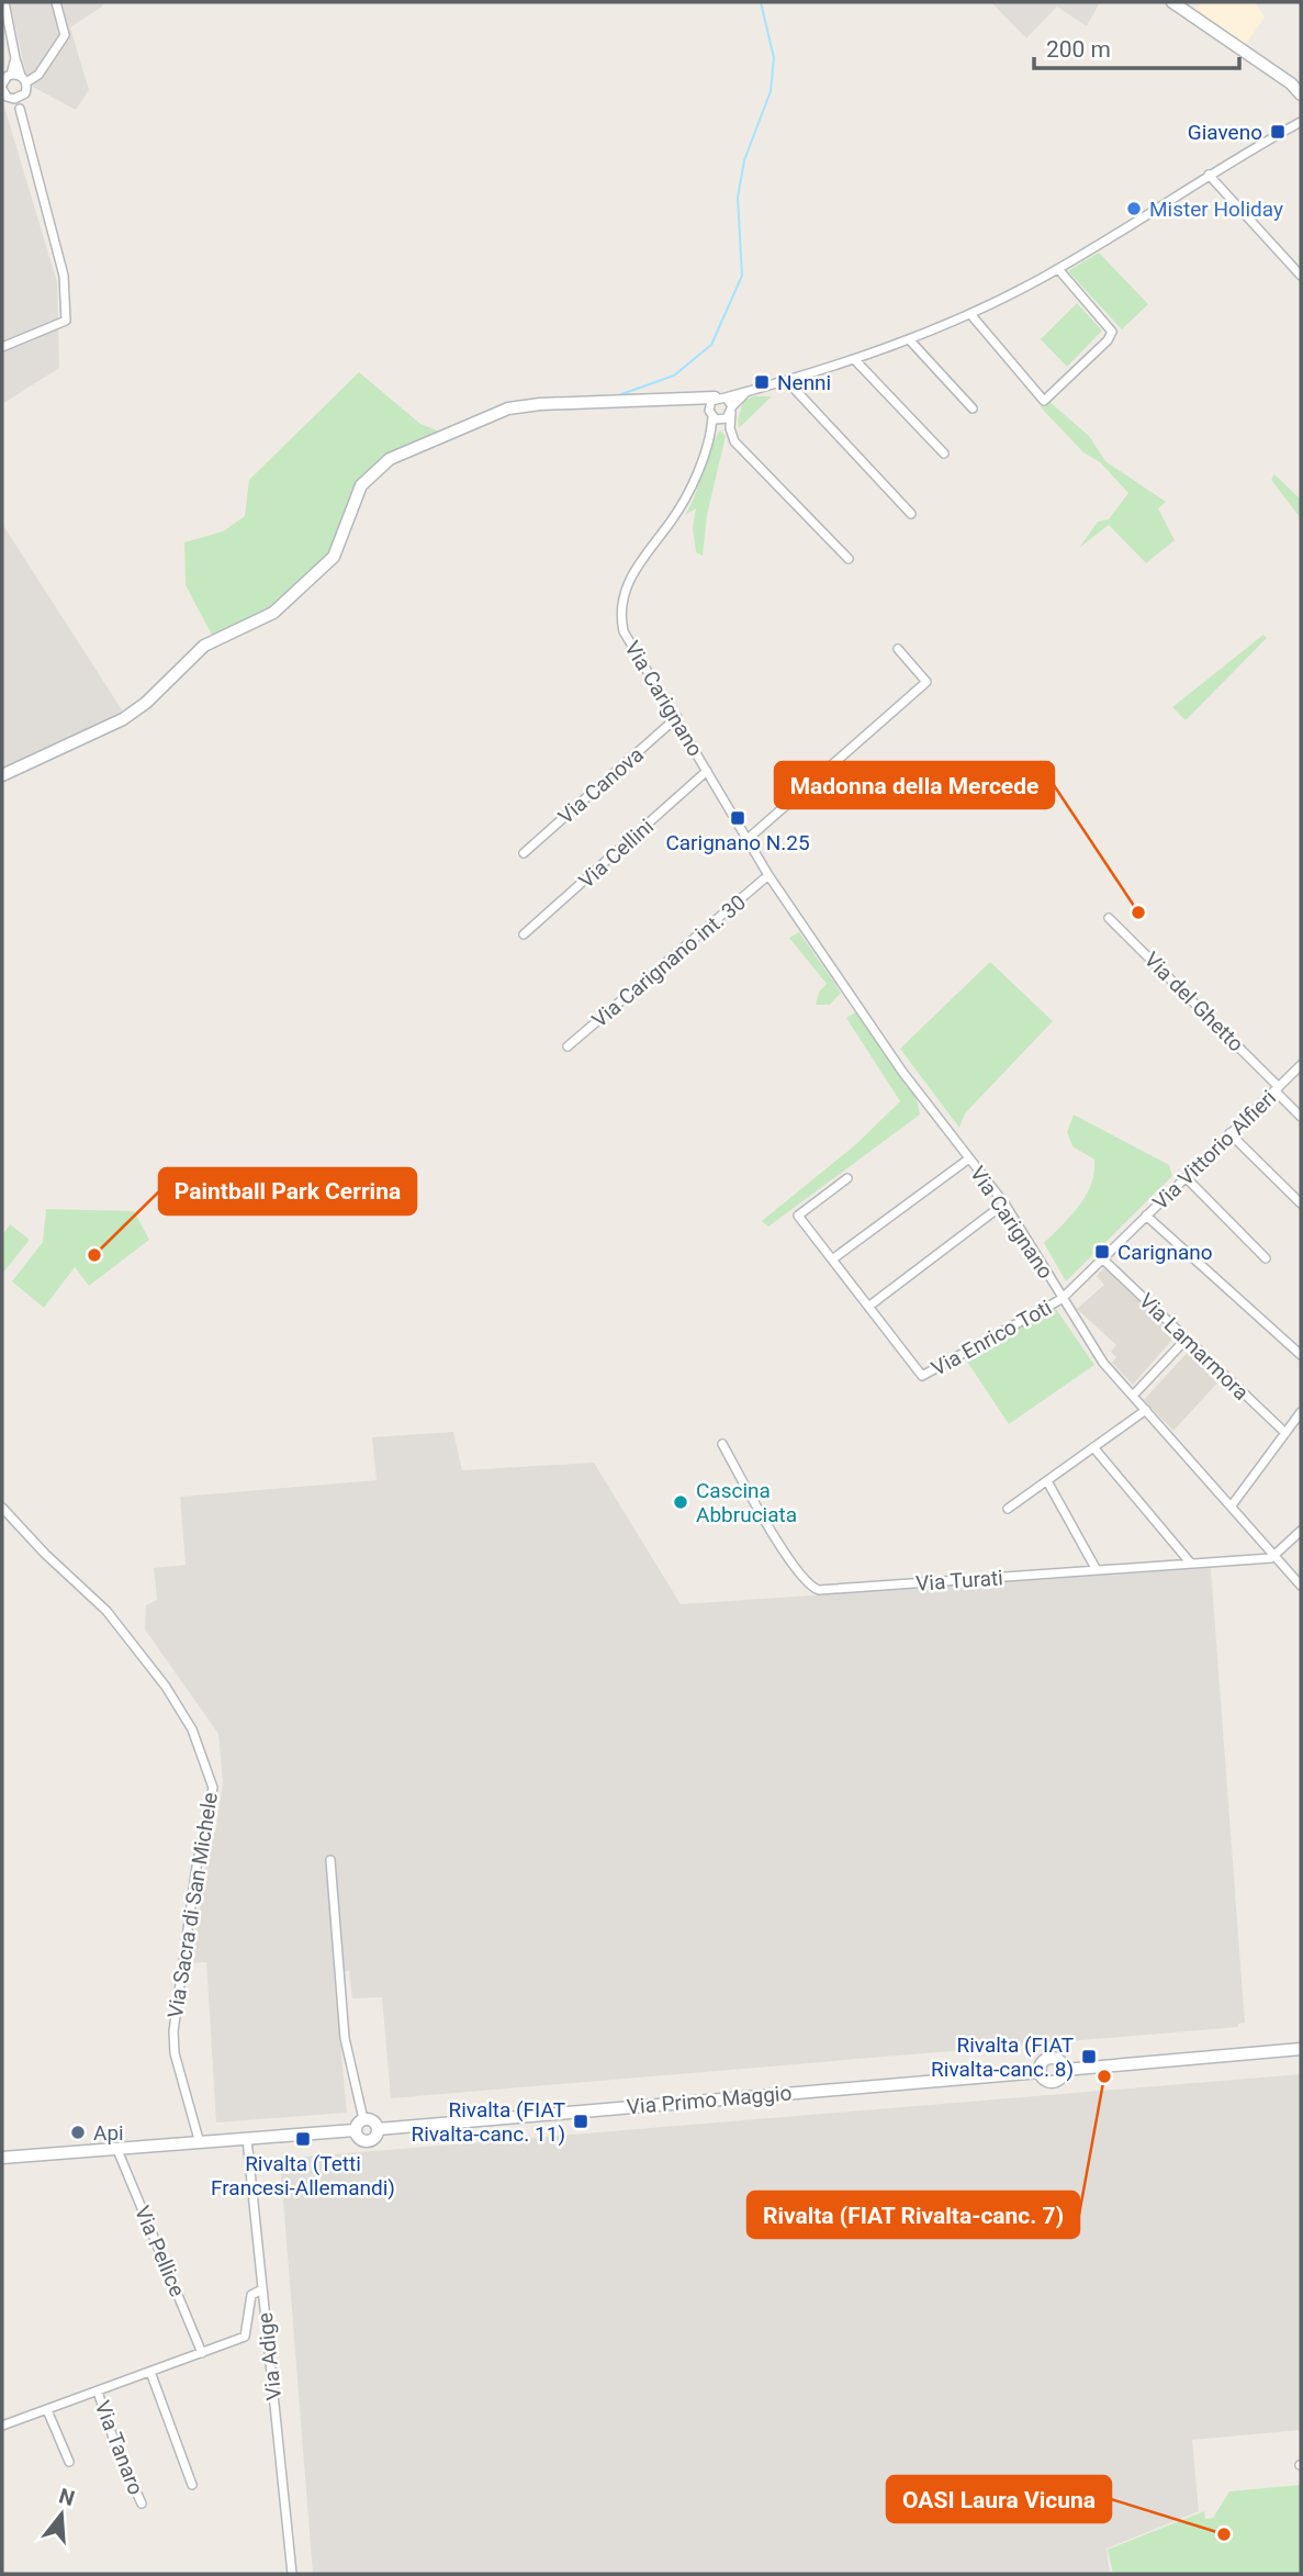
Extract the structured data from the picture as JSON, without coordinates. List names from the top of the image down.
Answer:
{
  "streets": {
    "main road": ["Via Primo Maggio"],
    "street": [
      "Via Carignano",
      "Via Canova",
      "Via Cellini",
      "Via Carignano int. 30",
      "Via del Ghetto",
      "Via Vittorio Alfieri",
      "Via Enrico Toti",
      "Via Lamarmora",
      "Via Turati",
      "Via Sacra di San Michele",
      "Via Pellice",
      "Via Adige",
      "Via Tanaro"
    ]
  },
  "crossings": [
    ["Via Carignano", "Via Canova"],
    ["Via Carignano", "Via Cellini"],
    ["Via Carignano", "Via Carignano int. 30"],
    ["Via Carignano", "Via Vittorio Alfieri"],
    ["Via Carignano", "Via Enrico Toti"],
    ["Via Carignano", "Via Turati"],
    ["Via del Ghetto", "Via Vittorio Alfieri"],
    ["Via Vittorio Alfieri", "Via Enrico Toti"],
    ["Via Vittorio Alfieri", "Via Lamarmora"],
    ["Via Pellice", "Via Tanaro"],
    ["Via Adige", "Via Tanaro"]
  ],
  "places": {
    "transit": [
      "Giaveno",
      "Nenni",
      "Carignano N.25",
      "Carignano",
      "Rivalta (FIAT Rivalta-canc. 8)",
      "Rivalta (FIAT Rivalta-canc. 11)",
      "Rivalta (Tetti Francesi-Allemandi)"
    ],
    "other": [
      "Mister Holiday",
      "Madonna della Mercede",
      "Paintball Park Cerrina",
      "Cascina Abbruciata",
      "Rivalta (FIAT Rivalta-canc. 7)",
      "Api",
      "OASI Laura Vicuna"
    ]
  },
  "scale_bar": "200 m",
  "north": "top"
}
